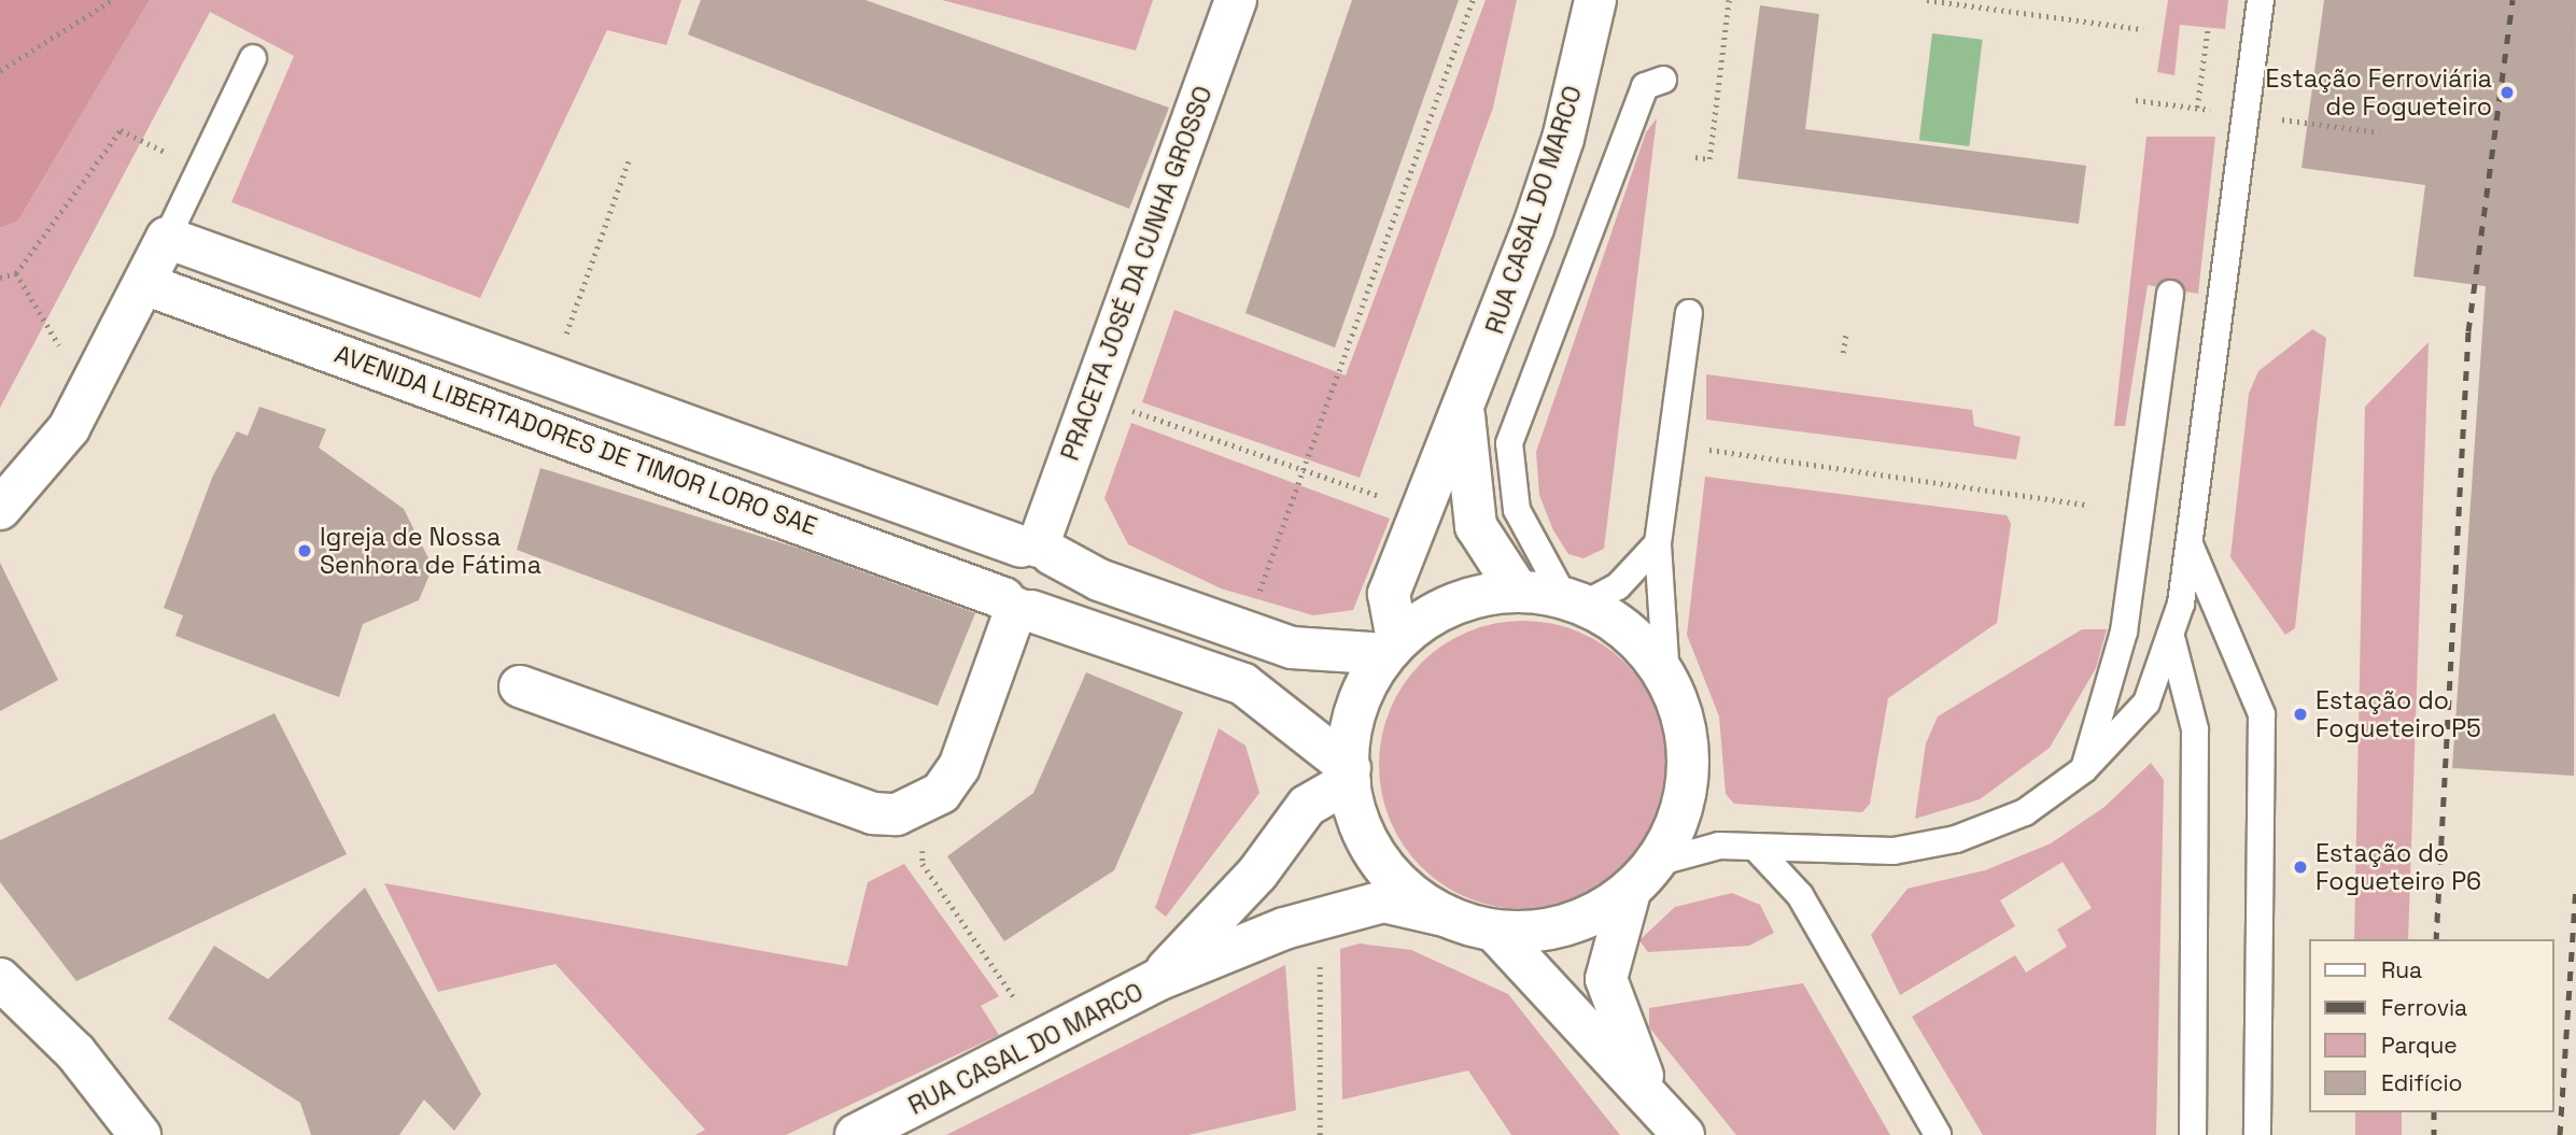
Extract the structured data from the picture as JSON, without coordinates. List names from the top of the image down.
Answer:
{
  "streets": {
    "street": ["RUA CASAL DO MARCO", "PRACETA JOSÉ DA CUNHA GROSSO", "AVENIDA LIBERTADORES DE TIMOR LORO SAE"]
  },
  "crossings": [
    ["RUA CASAL DO MARCO", "AVENIDA LIBERTADORES DE TIMOR LORO SAE"],
    ["PRACETA JOSÉ DA CUNHA GROSSO", "AVENIDA LIBERTADORES DE TIMOR LORO SAE"]
  ],
  "places": [
    "Estação Ferroviária de Fogueteiro",
    "Igreja de Nossa Senhora de Fátima",
    "Estação do Fogueteiro P5",
    "Estação do Fogueteiro P6"
  ],
  "legend": [
    "Rua",
    "Ferrovia",
    "Parque",
    "Edifício"
  ]
}
